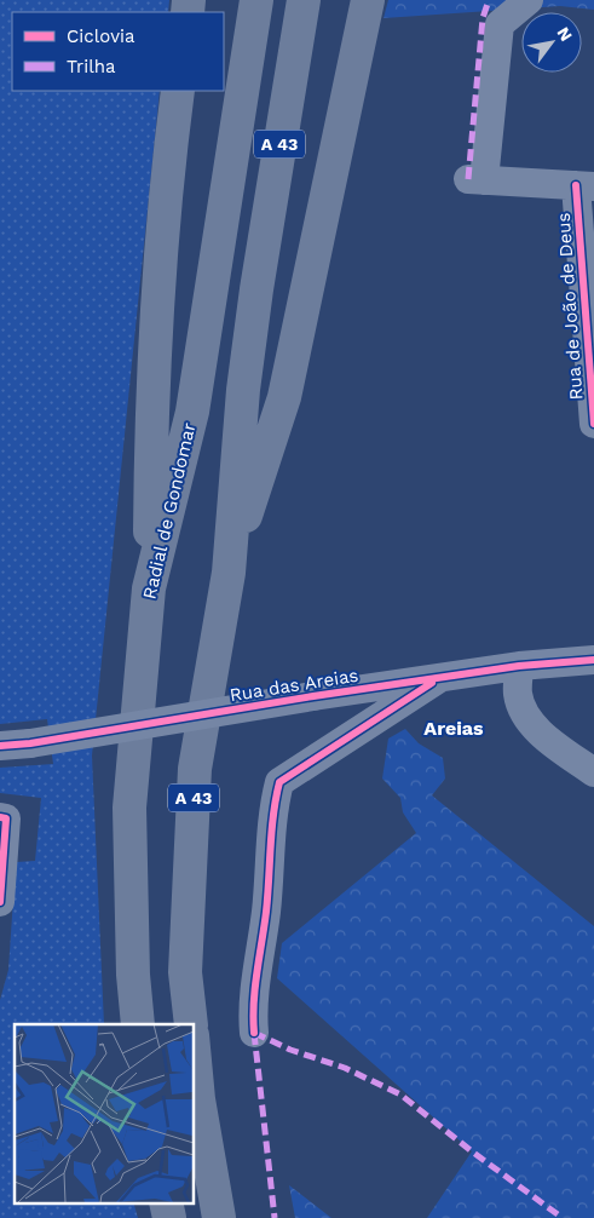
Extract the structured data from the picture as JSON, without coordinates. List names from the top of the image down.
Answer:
{
  "streets": {
    "highway": ["A 43", "Radial de Gondomar"],
    "street": ["Rua de João de Deus", "Rua das Areias"]
  },
  "districts": ["Areias"],
  "legend": ["Ciclovia", "Trilha"],
  "north": "top right"
}
